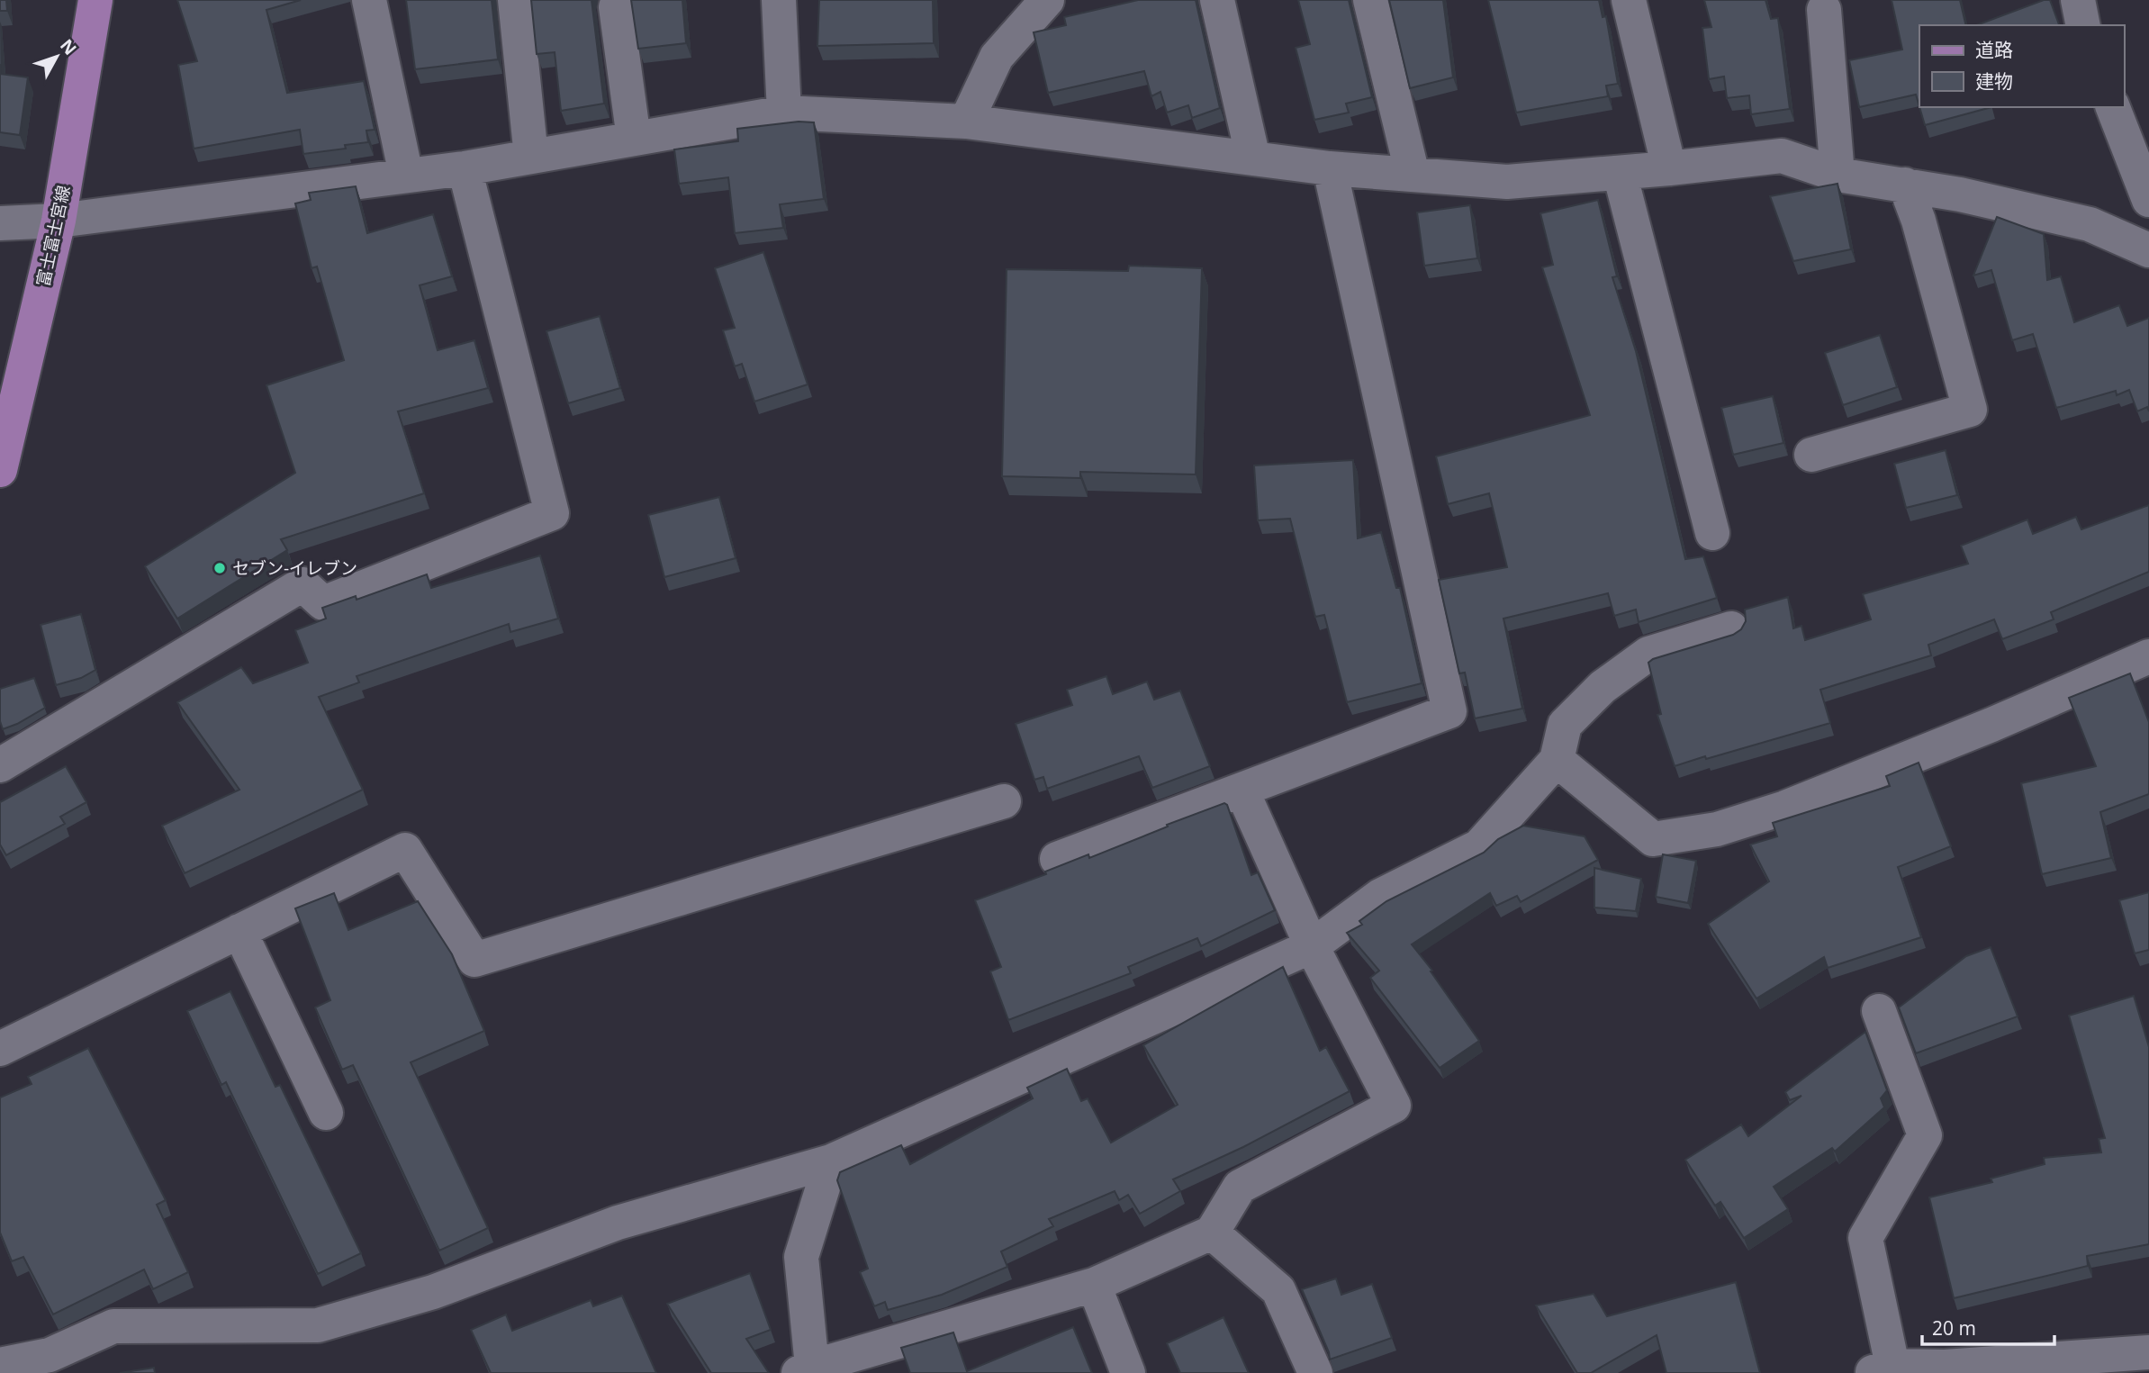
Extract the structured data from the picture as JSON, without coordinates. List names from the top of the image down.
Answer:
{
  "streets": {
    "main road": ["富士富士宮線"]
  },
  "places": ["セブン-イレブン"],
  "legend": ["道路", "建物"],
  "scale_bar": "20 m",
  "north": "top right"
}
